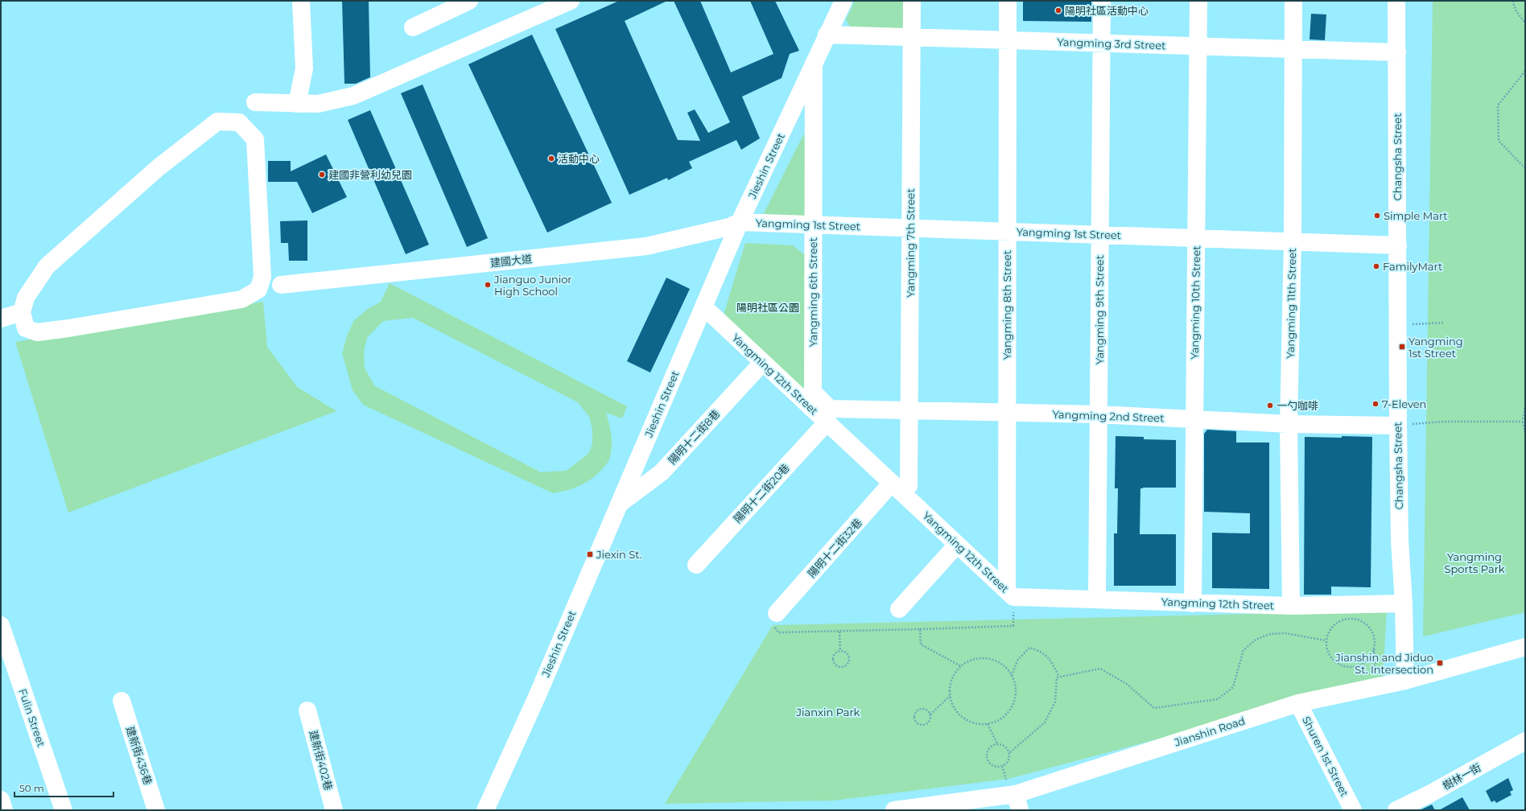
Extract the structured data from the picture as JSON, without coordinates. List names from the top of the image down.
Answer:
{
  "streets": {
    "street": [
      "Yangming 3rd Street",
      "Changsha Street",
      "Jieshin Street",
      "Yangming 1st Street",
      "Yangming 7th Street",
      "建國大道",
      "Yangming 6th Street",
      "Yangming 10th Street",
      "Yangming 11th Street",
      "Yangming 8th Street",
      "Yangming 9th Street",
      "Yangming 12th Street",
      "Yangming 2nd Street",
      "陽明十二街8巷",
      "陽明十二街20巷",
      "陽明十二街32巷",
      "Fulin Street",
      "Jianshin Road",
      "建新街436巷",
      "Shuren 1st Street",
      "建新街402巷",
      "樹林一街"
    ]
  },
  "crossings": [
    ["Yangming 3rd Street", "Changsha Street"],
    ["Yangming 3rd Street", "Jieshin Street"],
    ["Yangming 3rd Street", "Yangming 7th Street"],
    ["Yangming 3rd Street", "Yangming 10th Street"],
    ["Yangming 3rd Street", "Yangming 11th Street"],
    ["Yangming 3rd Street", "Yangming 8th Street"],
    ["Yangming 3rd Street", "Yangming 9th Street"],
    ["Changsha Street", "Yangming 1st Street"],
    ["Changsha Street", "Yangming 12th Street"],
    ["Changsha Street", "Yangming 2nd Street"],
    ["Changsha Street", "Jianshin Road"],
    ["Jieshin Street", "Yangming 1st Street"],
    ["Jieshin Street", "建國大道"],
    ["Jieshin Street", "Yangming 6th Street"],
    ["Jieshin Street", "Yangming 12th Street"],
    ["Jieshin Street", "陽明十二街8巷"],
    ["Yangming 1st Street", "Yangming 7th Street"],
    ["Yangming 1st Street", "建國大道"],
    ["Yangming 1st Street", "Yangming 6th Street"],
    ["Yangming 1st Street", "Yangming 10th Street"],
    ["Yangming 1st Street", "Yangming 11th Street"],
    ["Yangming 1st Street", "Yangming 8th Street"],
    ["Yangming 1st Street", "Yangming 9th Street"],
    ["Yangming 7th Street", "Yangming 12th Street"],
    ["Yangming 7th Street", "Yangming 2nd Street"],
    ["Yangming 7th Street", "陽明十二街32巷"],
    ["Yangming 6th Street", "Yangming 2nd Street"],
    ["Yangming 10th Street", "Yangming 12th Street"],
    ["Yangming 10th Street", "Yangming 2nd Street"],
    ["Yangming 11th Street", "Yangming 12th Street"],
    ["Yangming 11th Street", "Yangming 2nd Street"],
    ["Yangming 8th Street", "Yangming 12th Street"],
    ["Yangming 8th Street", "Yangming 2nd Street"],
    ["Yangming 9th Street", "Yangming 12th Street"],
    ["Yangming 9th Street", "Yangming 2nd Street"],
    ["Yangming 12th Street", "陽明十二街8巷"],
    ["Yangming 12th Street", "陽明十二街20巷"],
    ["Yangming 12th Street", "陽明十二街32巷"],
    ["Jianshin Road", "Shuren 1st Street"]
  ],
  "parks": ["陽明社區公園", "Yangming Sports Park", "Jianxin Park"],
  "places": {
    "other": [
      "陽明社區活動中心",
      "活動中心",
      "建國非營利幼兒園",
      "Simple Mart",
      "FamilyMart",
      "Jianguo Junior High School",
      "7-Eleven",
      "一勺咖啡"
    ],
    "transit": ["Yangming 1st Street", "Jiexin St.", "Jianshin and Jiduo St. Intersection"]
  },
  "scale_bar": "50 m"
}
